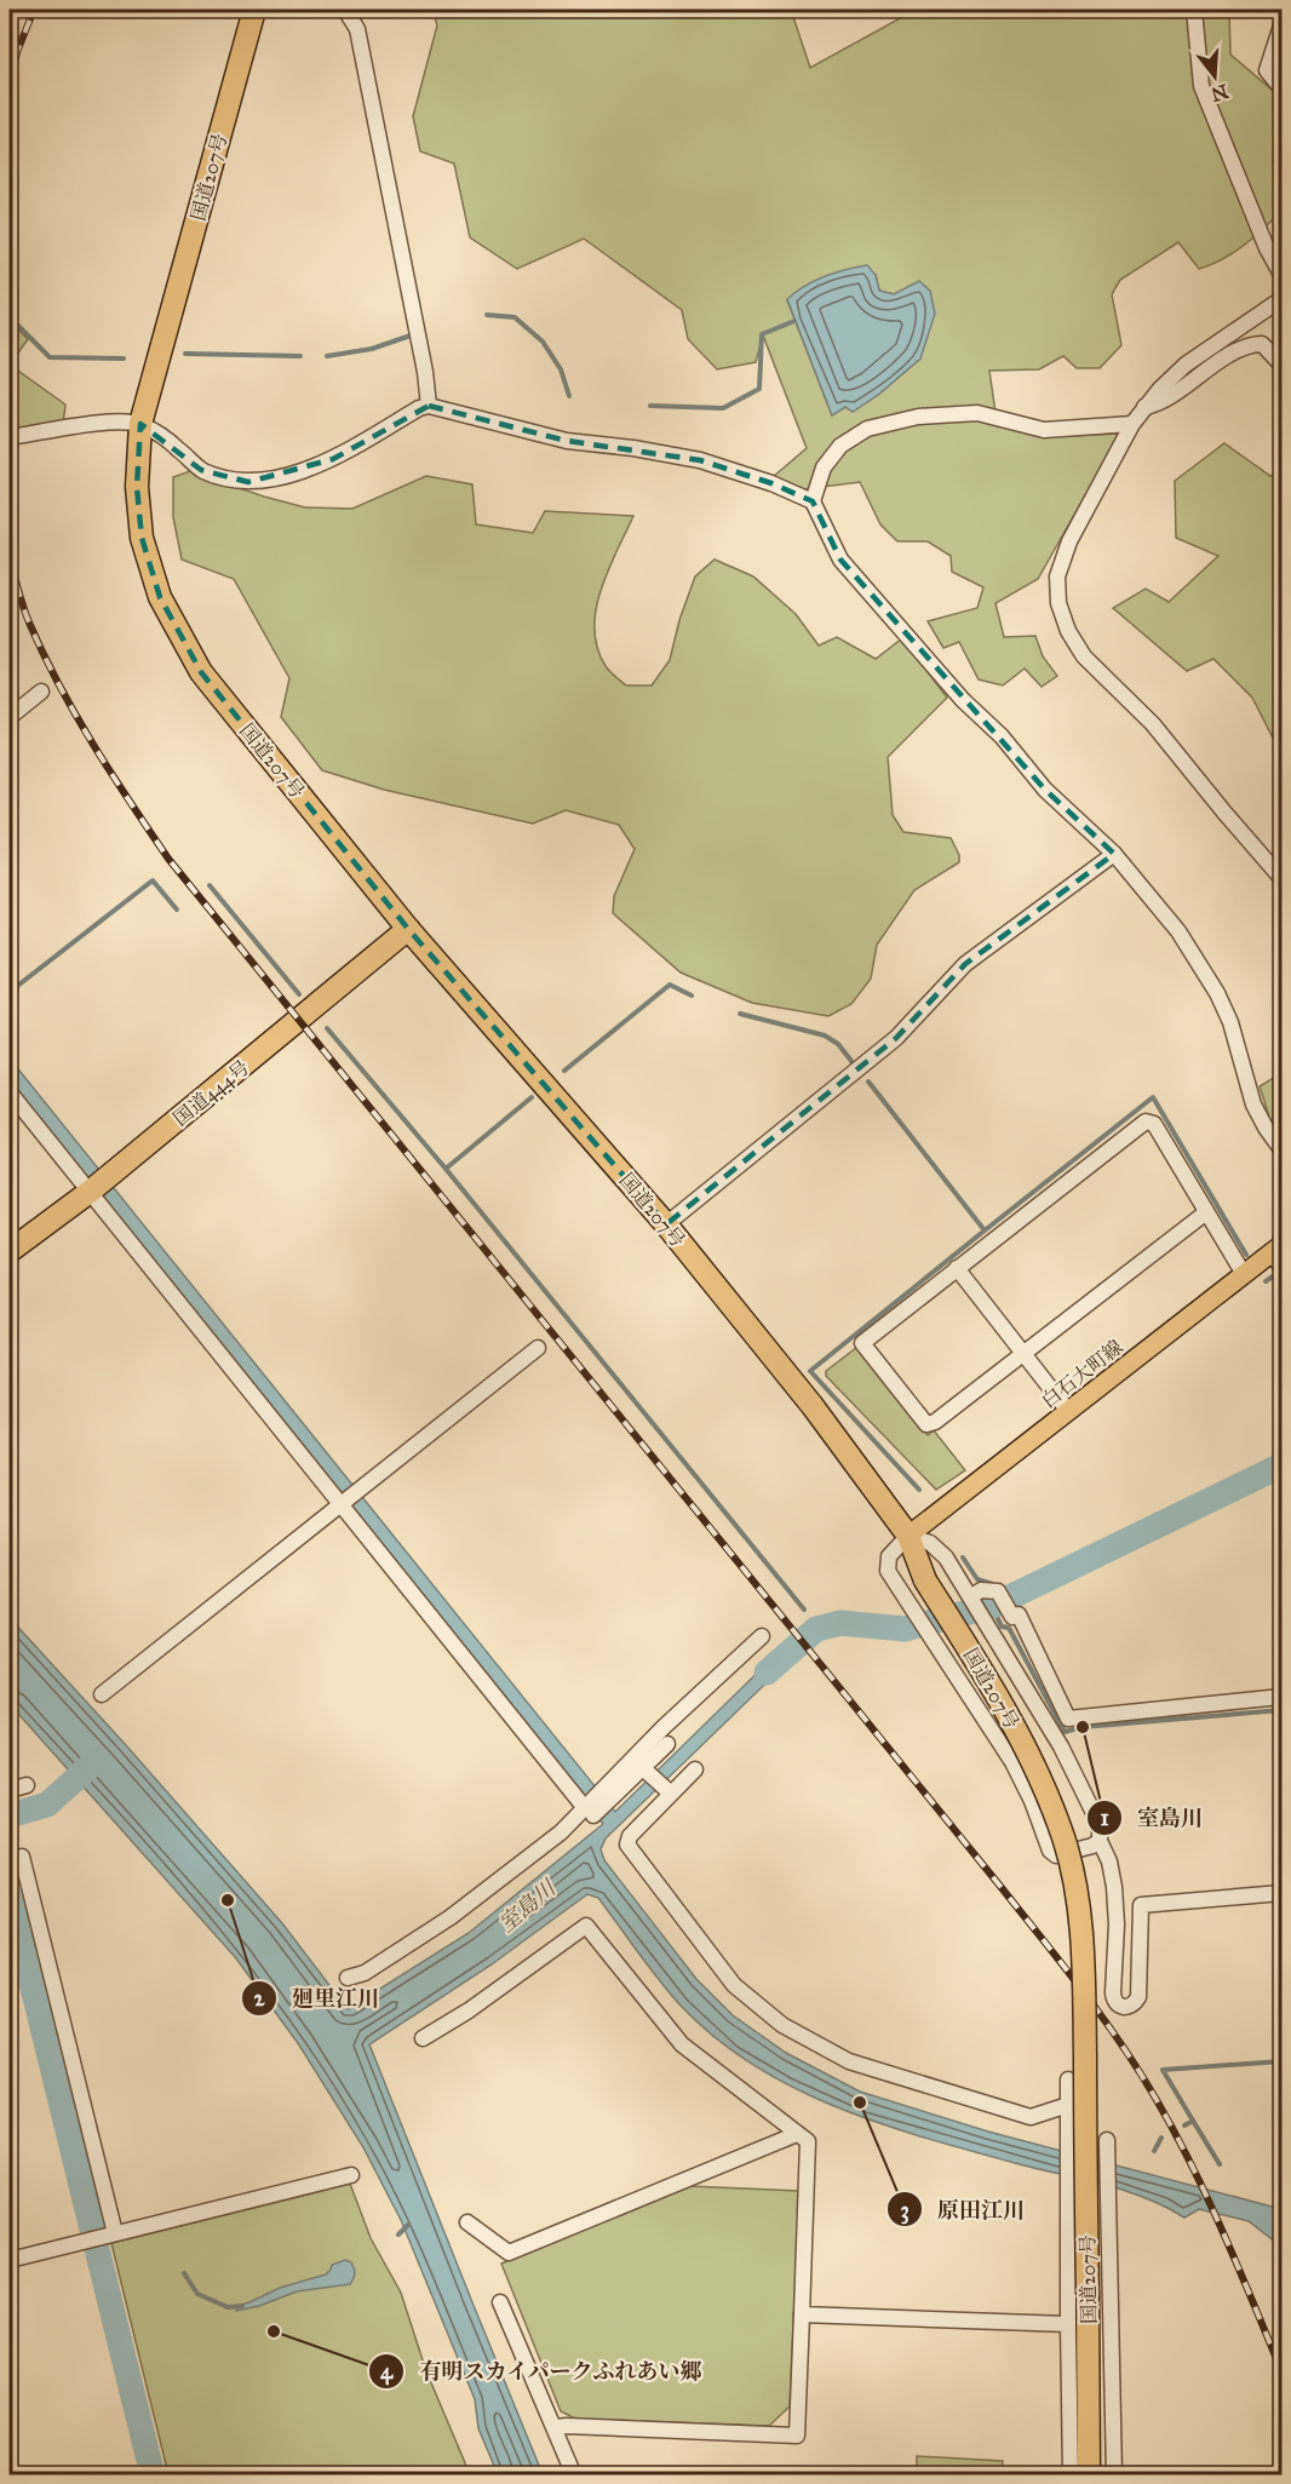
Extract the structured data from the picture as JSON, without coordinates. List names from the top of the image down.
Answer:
{
  "streets": {
    "highway": ["国道207号", "国道444号"],
    "main road": ["白石大町線"]
  },
  "crossings": [
    ["国道207号", "国道444号"],
    ["国道207号", "白石大町線"]
  ],
  "water": ["室島川"],
  "places": [
    "室島川",
    "廻里江川",
    "原田江川",
    "有明スカイパークふれあい郷"
  ],
  "north": "bottom"
}
